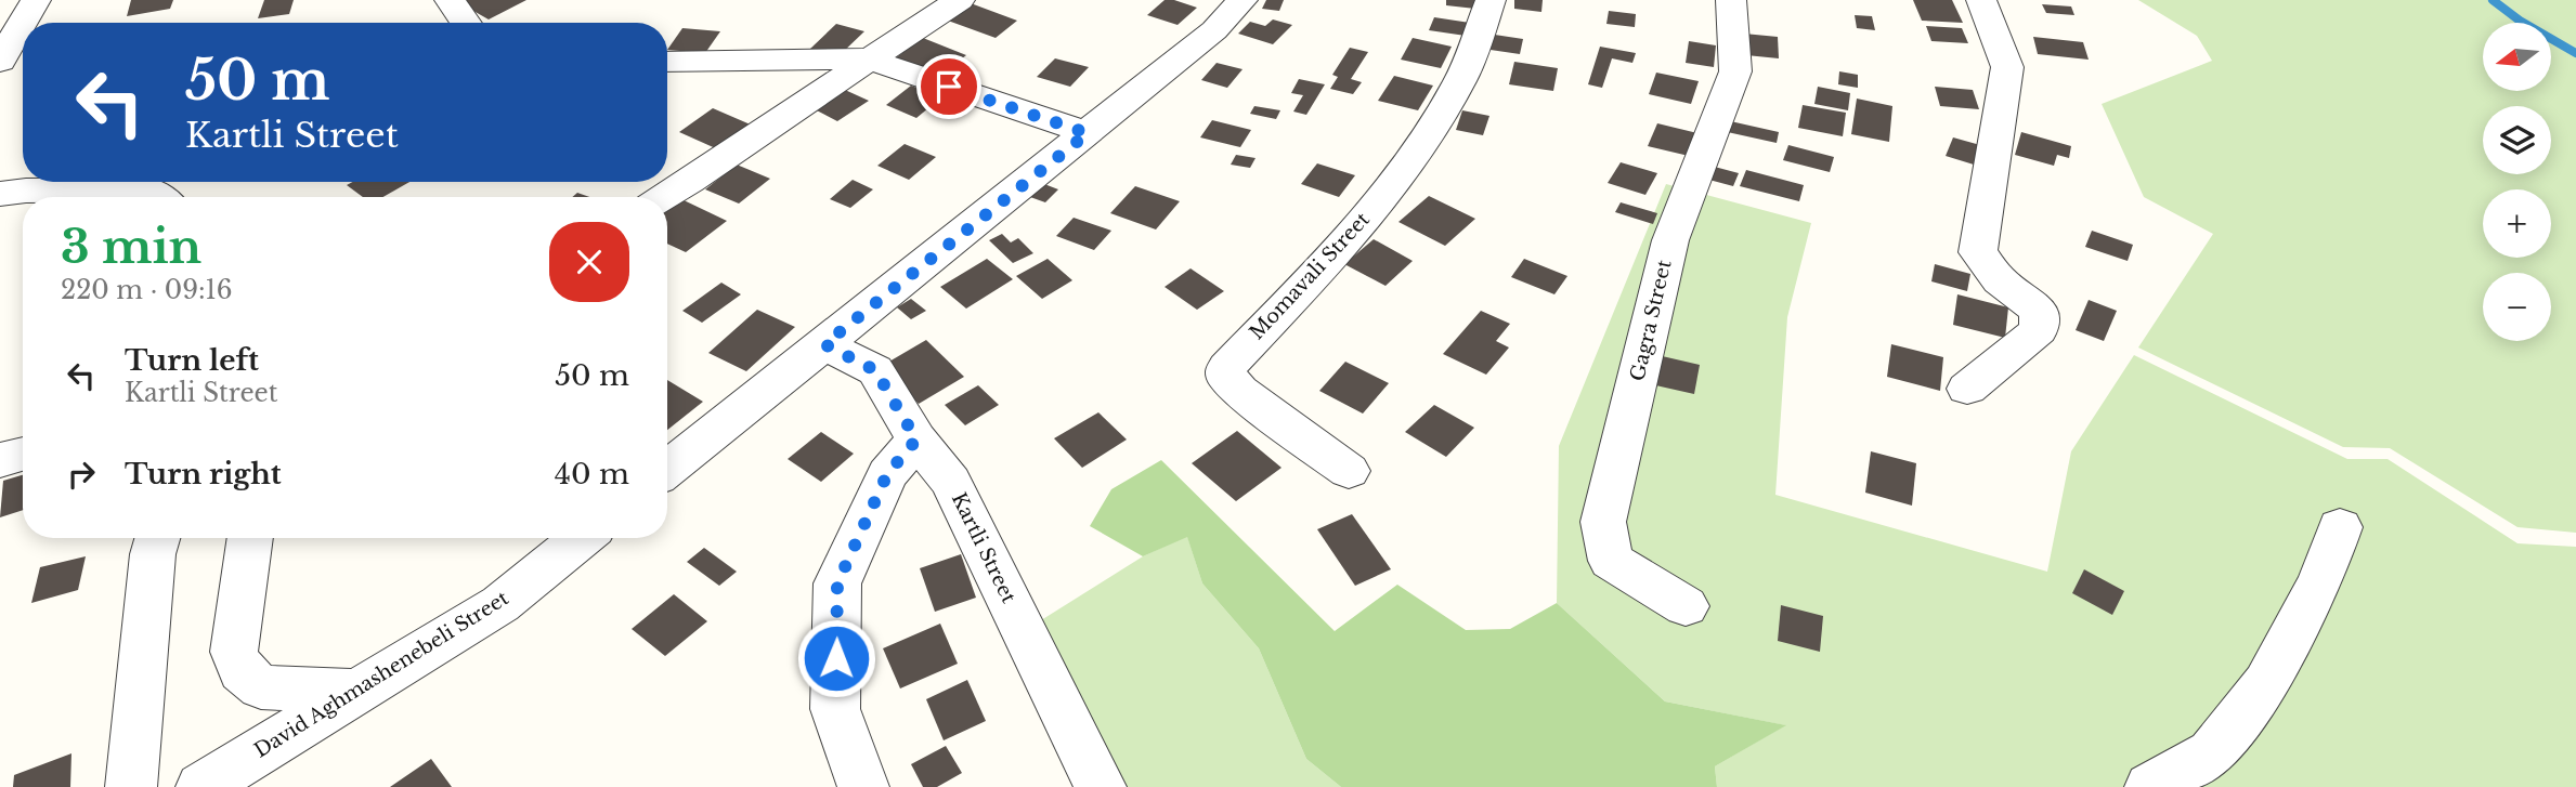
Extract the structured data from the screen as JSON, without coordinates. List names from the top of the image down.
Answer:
{
  "streets": {
    "street": [
      "Momavali Street",
      "Gagra Street",
      "Kartli Street",
      "David Aghmashenebeli Street"
    ]
  },
  "north": "left",
  "page": {
    "map_buttons": ["+", "−"],
    "turn": ["50 m", "Kartli Street"],
    "heading": ["3 min", "220 m · 09:16"],
    "list": [
      {
        "name": "Turn left",
        "note": "Kartli Street",
        "value": "50 m"
      },
      {
        "name": "Turn right",
        "value": "40 m"
      }
    ]
  }
}
